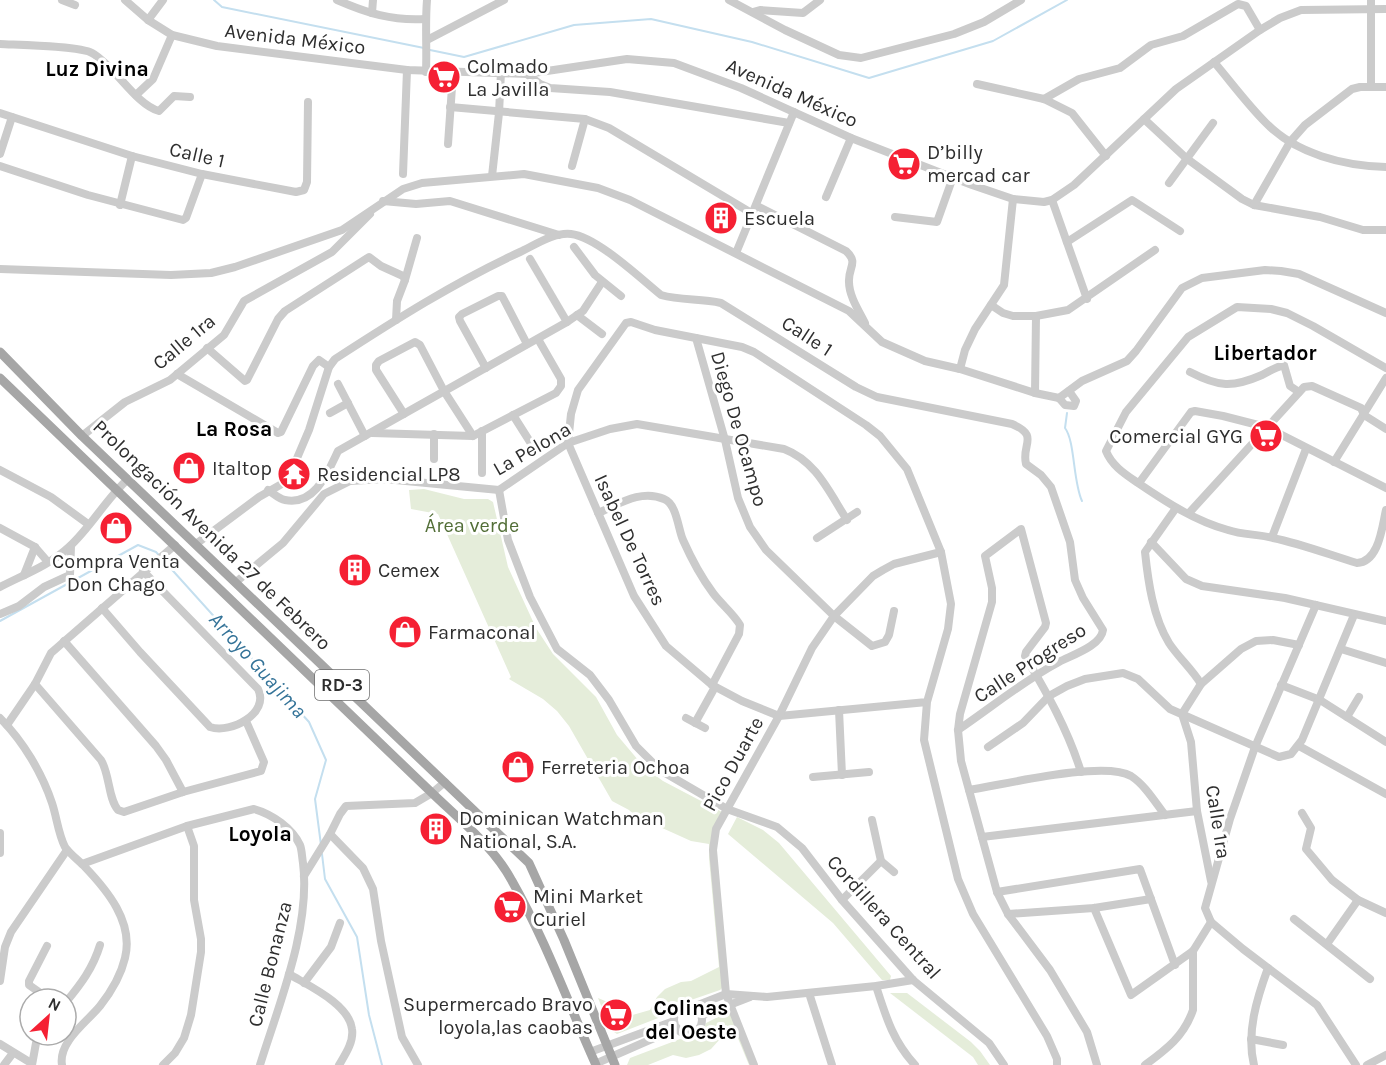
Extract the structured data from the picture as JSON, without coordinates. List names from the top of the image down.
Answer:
{
  "streets": {
    "main road": ["Prolongación Avenida 27 de Febrero", "RD-3"],
    "street": [
      "Avenida México",
      "Calle 1",
      "Calle 1ra",
      "Diego De Ocampo",
      "La Pelona",
      "Isabel De Torres",
      "Calle Progreso",
      "Pico Duarte",
      "Cordillera Central",
      "Calle Bonanza"
    ]
  },
  "crossings": [
    ["Calle 1", "Calle 1ra"],
    ["Calle 1", "Calle Progreso"],
    ["Calle 1ra", "Prolongación Avenida 27 de Febrero"],
    ["Diego De Ocampo", "La Pelona"],
    ["Diego De Ocampo", "Isabel De Torres"],
    ["Diego De Ocampo", "Pico Duarte"],
    ["La Pelona", "Prolongación Avenida 27 de Febrero"],
    ["La Pelona", "Isabel De Torres"],
    ["La Pelona", "Cordillera Central"],
    ["Prolongación Avenida 27 de Febrero", "Calle Bonanza"],
    ["Isabel De Torres", "Pico Duarte"],
    ["Pico Duarte", "Cordillera Central"]
  ],
  "districts": [
    "Luz Divina",
    "Libertador",
    "La Rosa",
    "Loyola",
    "Colinas del Oeste"
  ],
  "water": ["Arroyo Guajima"],
  "parks": ["Área verde"],
  "places": {
    "supermarket": [
      "Colmado La Javilla",
      "D’billy mercad car",
      "Comercial GYG",
      "Mini Market Curiel",
      "Supermercado Bravo loyola,las caobas"
    ],
    "building": ["Escuela", "Cemex", "Dominican Watchman National, S.A."],
    "shop": [
      "Italtop",
      "Compra Venta Don Chago",
      "Farmaconal",
      "Ferreteria Ochoa"
    ],
    "temple": ["Residencial LP8"]
  },
  "north": "top right"
}
